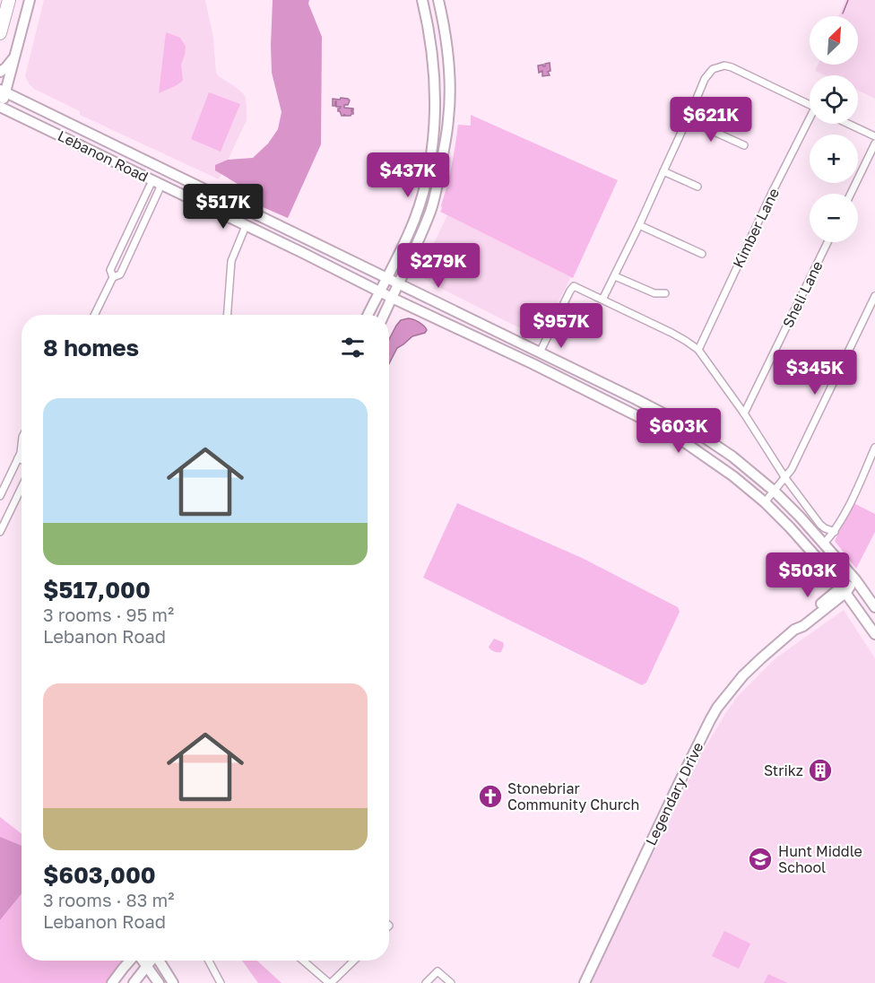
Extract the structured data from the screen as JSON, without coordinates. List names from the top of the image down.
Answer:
{
  "streets": {
    "main road": ["Lebanon Road", "Legendary Drive"],
    "street": ["Kimber Lane", "Sheli Lane"]
  },
  "crossings": [
    ["Lebanon Road", "Legendary Drive"]
  ],
  "places": {
    "building": ["Strikz"],
    "church": ["Stonebriar Community Church"],
    "school or university": ["Hunt Middle School"]
  },
  "north": "top right",
  "page": {
    "map_buttons": ["+", "−"],
    "price": [
      "$621K",
      "$437K",
      "$517K",
      "$279K",
      "$957K",
      "$345K",
      "$603K",
      "$503K"
    ],
    "heading": "8 homes",
    "list": [
      {
        "name": "$517,000",
        "note": "3 rooms · 95 m² · Lebanon Road"
      },
      {
        "name": "$603,000",
        "note": "3 rooms · 83 m² · Lebanon Road"
      }
    ]
  }
}
